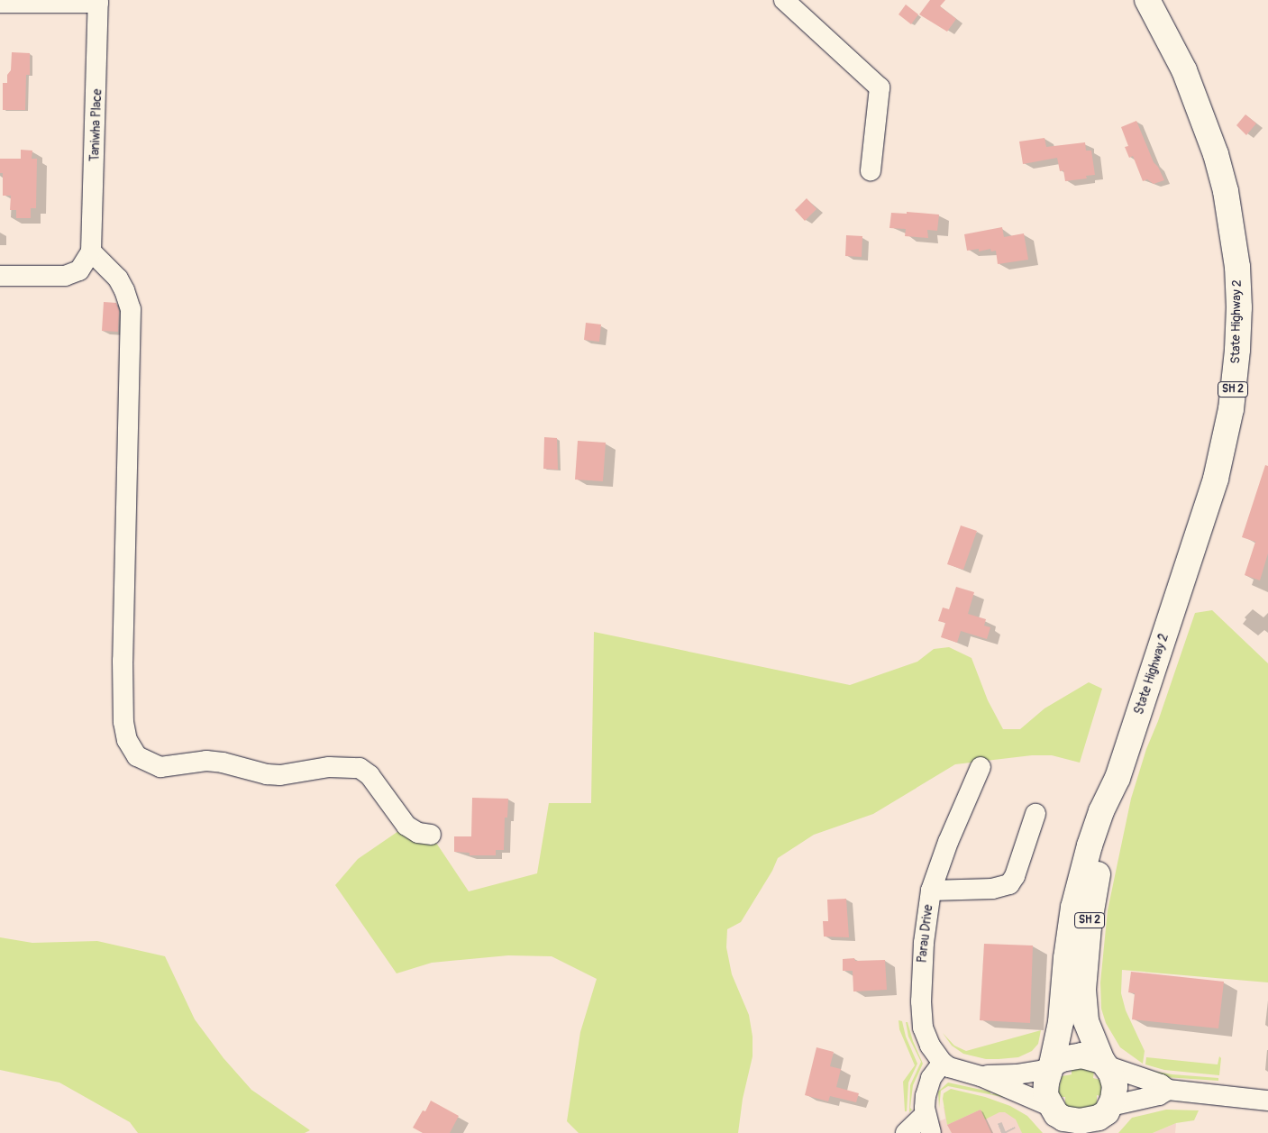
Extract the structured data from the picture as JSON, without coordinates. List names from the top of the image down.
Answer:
{
  "streets": {
    "highway": ["State Highway 2", "SH 2"],
    "street": ["Taniwha Place", "Parau Drive"]
  },
  "crossings": [
    ["State Highway 2", "SH 2"]
  ]
}
